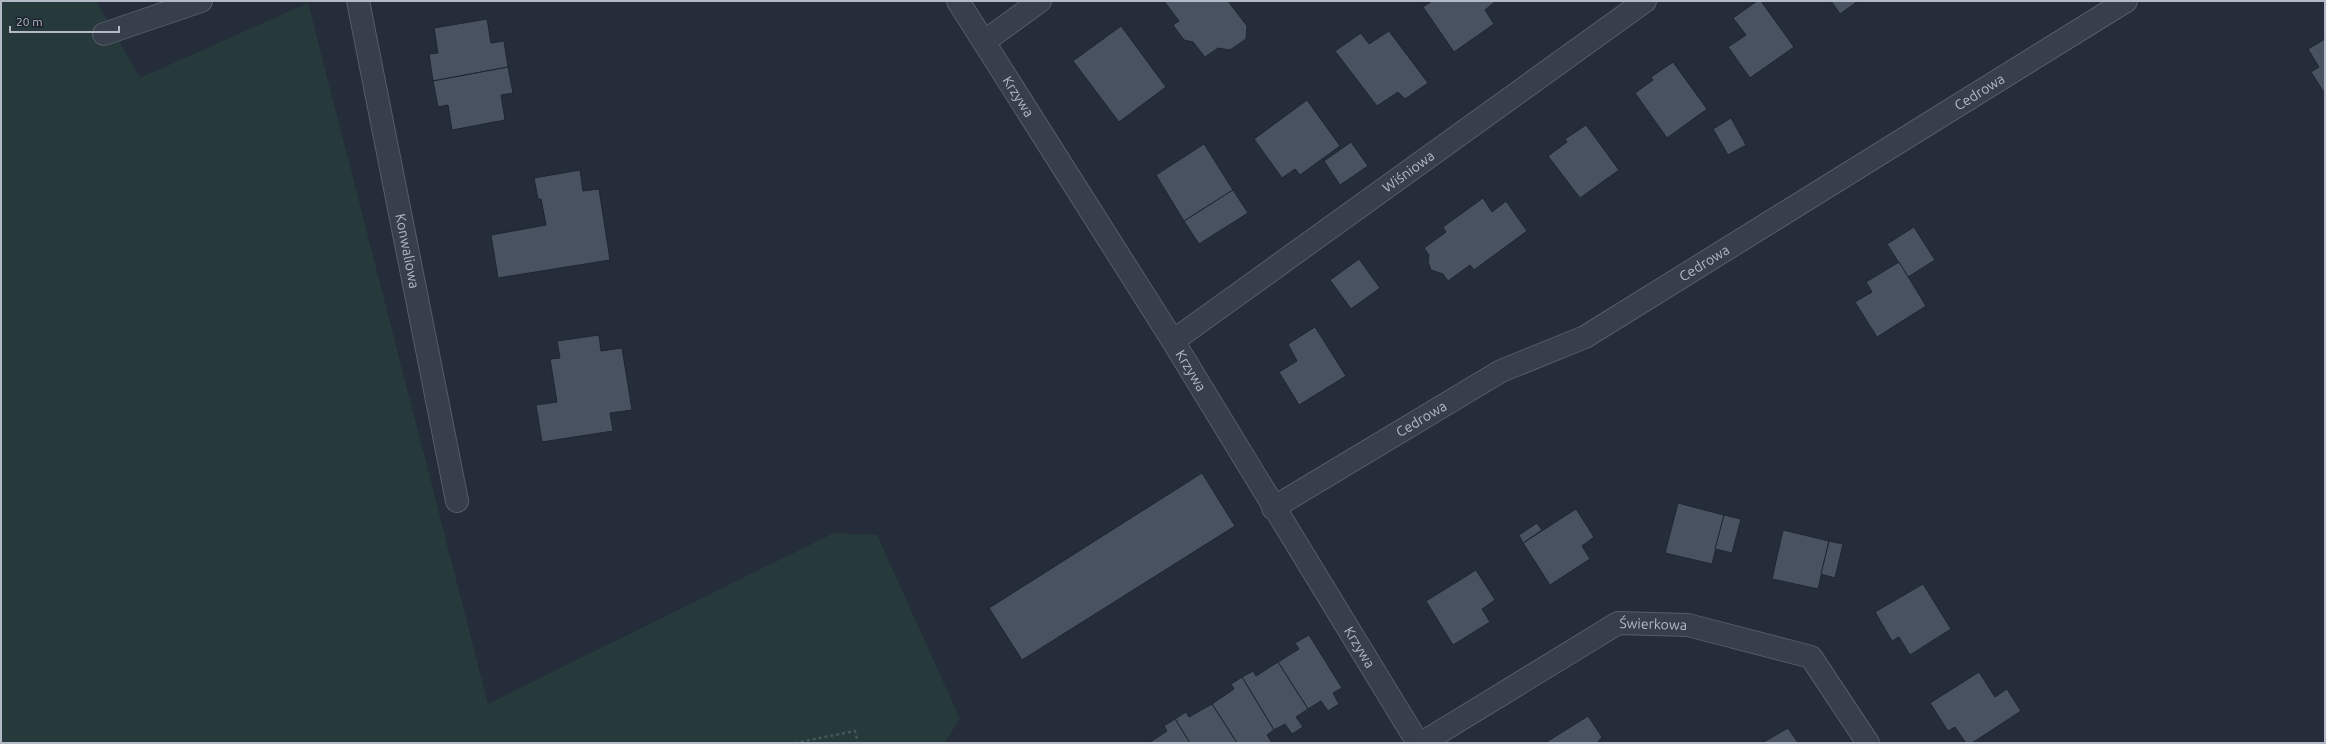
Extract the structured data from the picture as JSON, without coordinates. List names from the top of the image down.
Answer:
{
  "streets": {
    "street": [
      "Cedrowa",
      "Krzywa",
      "Wiśniowa",
      "Konwaliowa",
      "Świerkowa"
    ]
  },
  "crossings": [
    ["Cedrowa", "Krzywa"],
    ["Krzywa", "Wiśniowa"]
  ],
  "scale_bar": "20 m"
}
